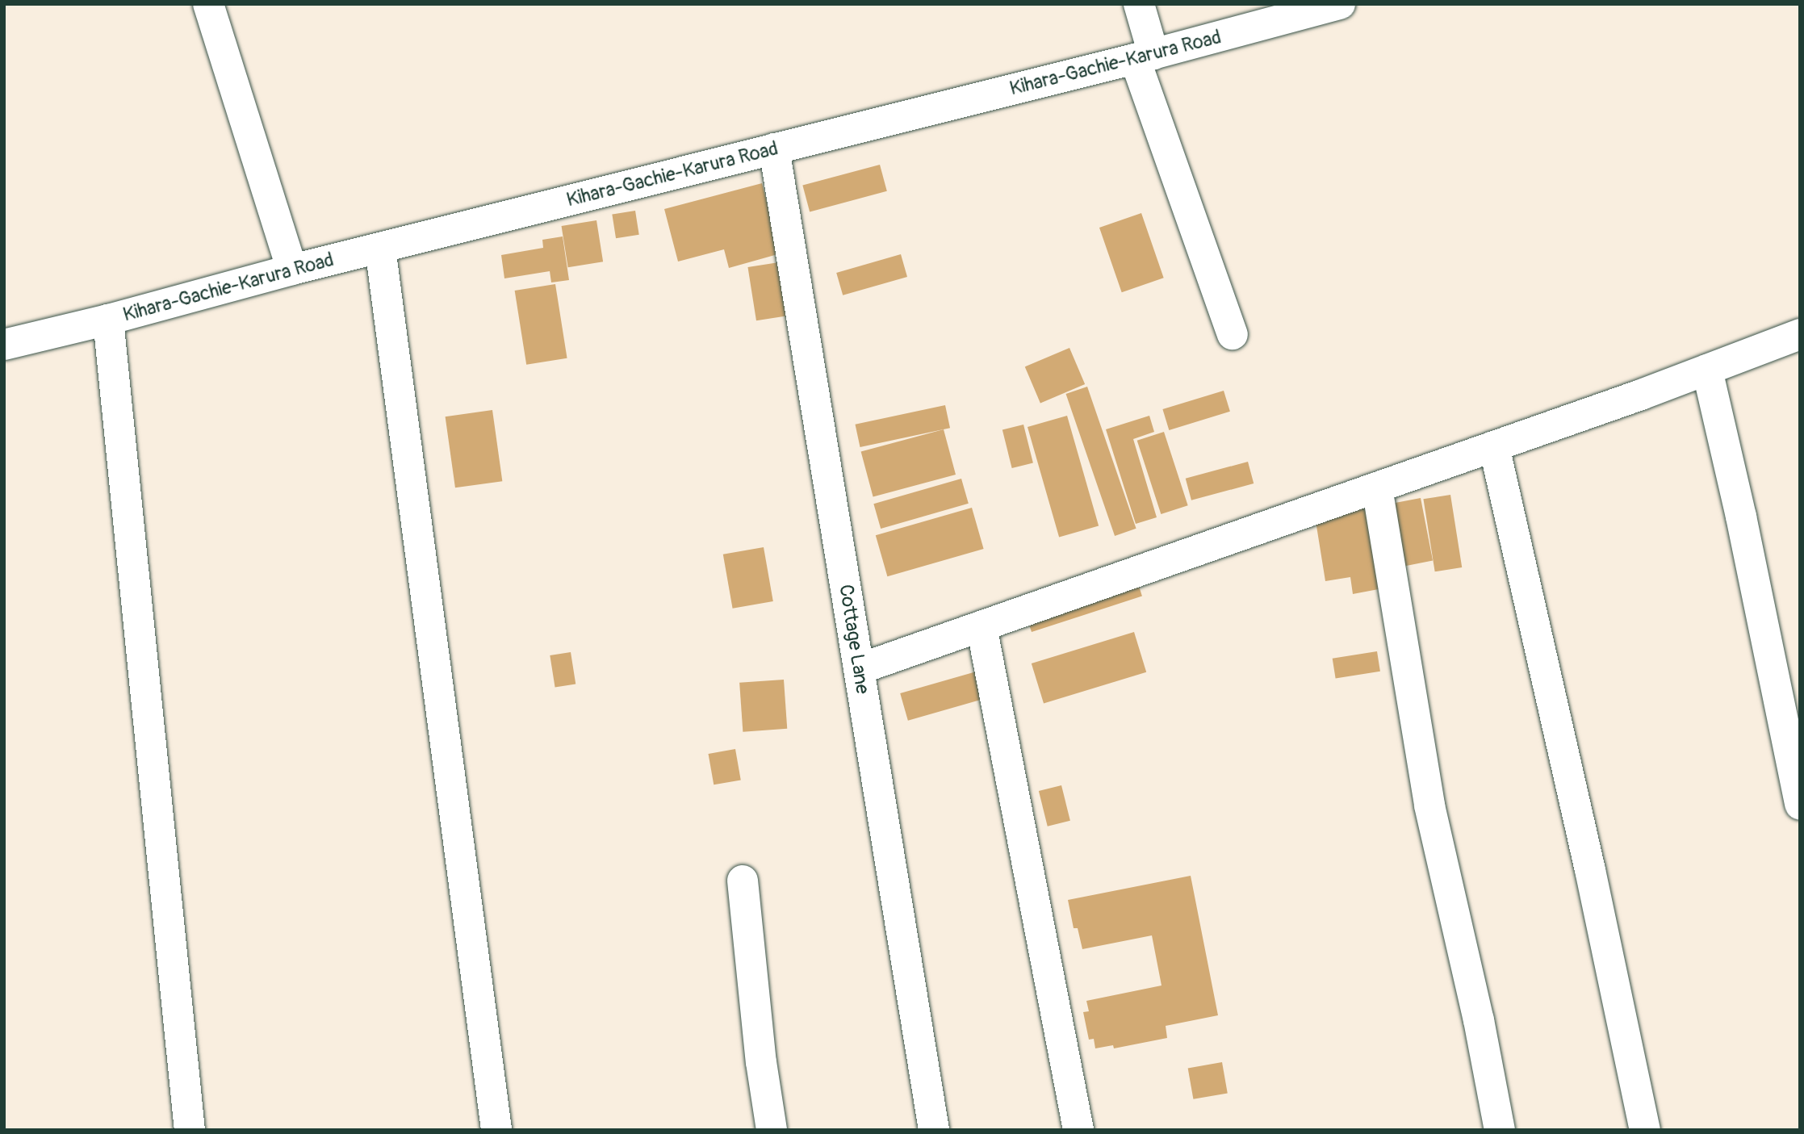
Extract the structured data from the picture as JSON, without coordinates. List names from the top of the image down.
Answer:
{
  "streets": {
    "street": ["Kihara-Gachie-Karura Road", "Cottage Lane"]
  },
  "crossings": [
    ["Kihara-Gachie-Karura Road", "Cottage Lane"]
  ]
}
